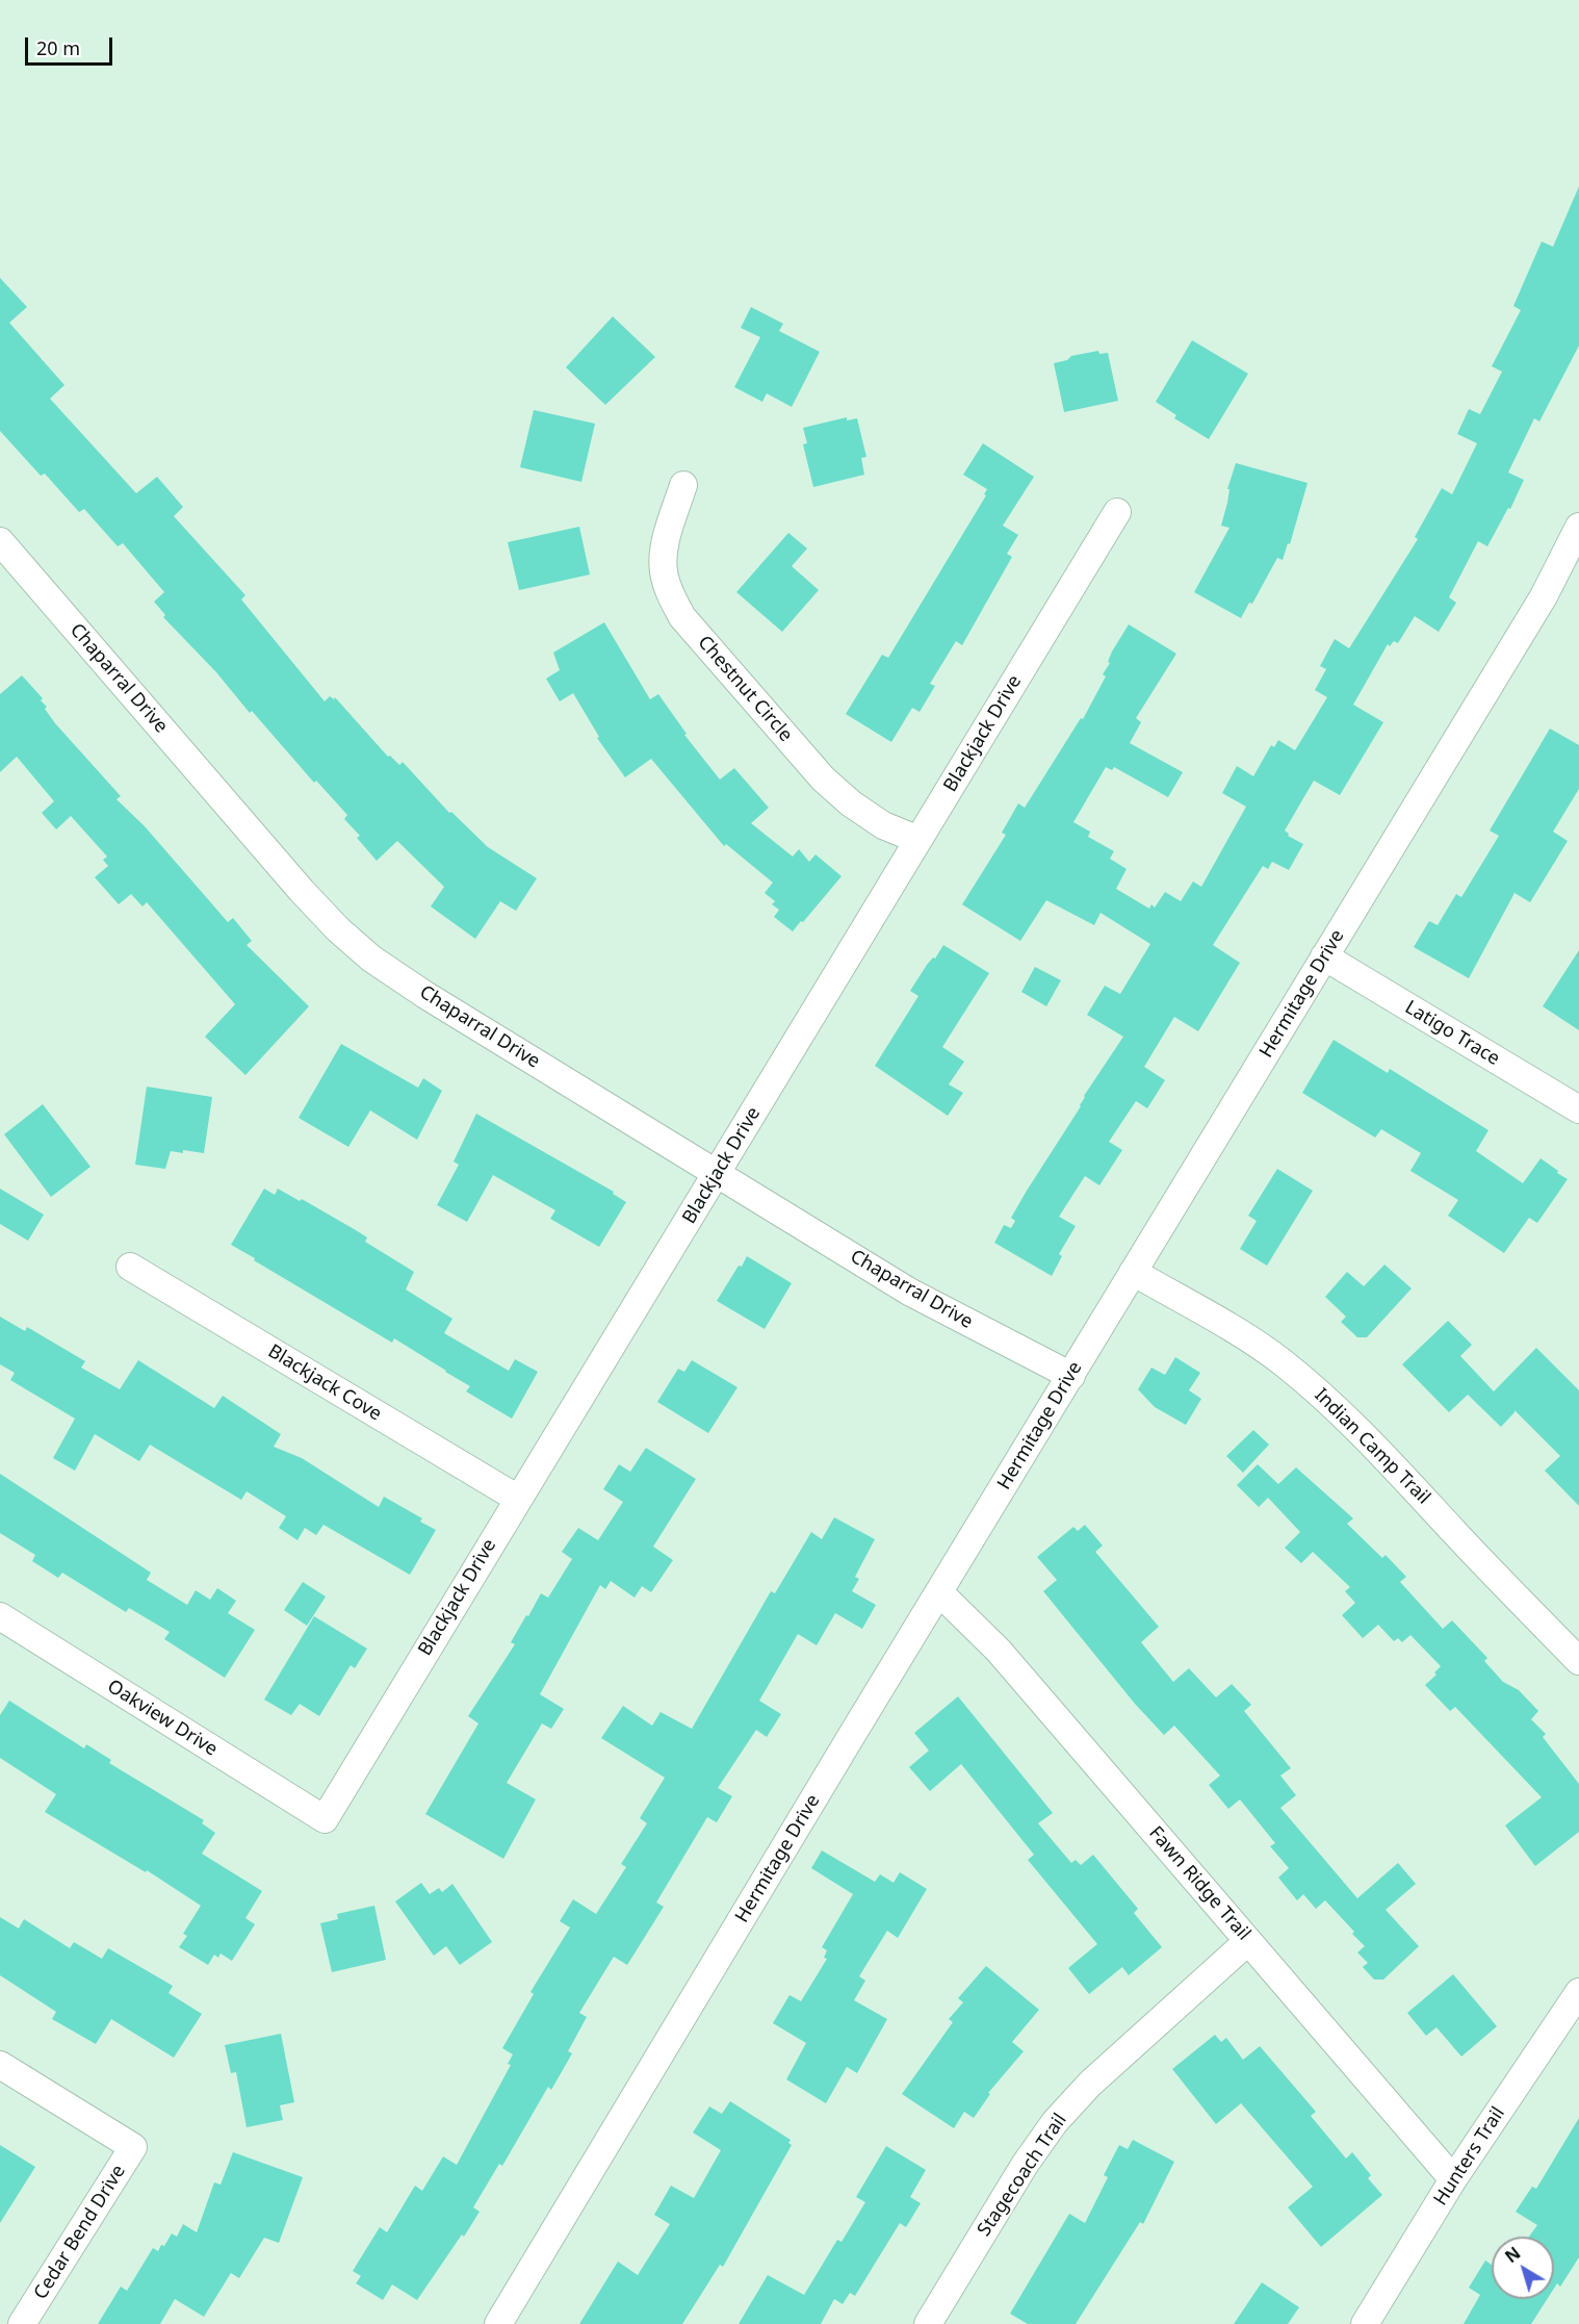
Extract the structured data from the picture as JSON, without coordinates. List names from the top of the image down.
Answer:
{
  "streets": {
    "street": [
      "Chaparral Drive",
      "Chestnut Circle",
      "Blackjack Drive",
      "Hermitage Drive",
      "Latigo Trace",
      "Blackjack Cove",
      "Indian Camp Trail",
      "Oakview Drive",
      "Fawn Ridge Trail",
      "Hunters Trail",
      "Stagecoach Trail",
      "Cedar Bend Drive"
    ]
  },
  "crossings": [
    ["Chaparral Drive", "Blackjack Drive"],
    ["Chaparral Drive", "Hermitage Drive"],
    ["Chestnut Circle", "Blackjack Drive"],
    ["Blackjack Drive", "Blackjack Cove"],
    ["Blackjack Drive", "Oakview Drive"],
    ["Hermitage Drive", "Latigo Trace"],
    ["Hermitage Drive", "Indian Camp Trail"],
    ["Hermitage Drive", "Fawn Ridge Trail"],
    ["Fawn Ridge Trail", "Hunters Trail"],
    ["Fawn Ridge Trail", "Stagecoach Trail"]
  ],
  "scale_bar": "20 m",
  "north": "top left"
}
